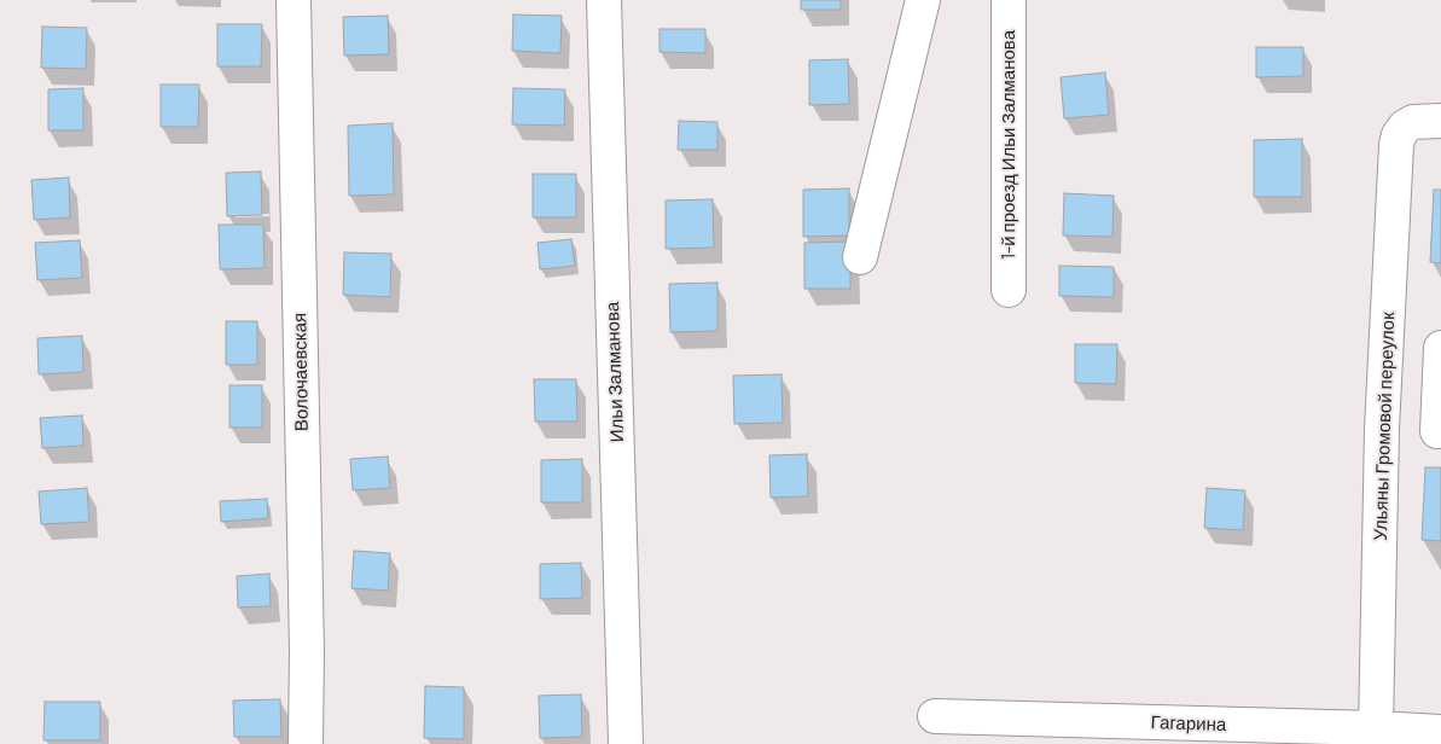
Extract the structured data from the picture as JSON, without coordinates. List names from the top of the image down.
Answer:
{
  "streets": {
    "street": [
      "1-й проезд Ильи Залманова",
      "Волочаевская",
      "Ильи Залманова",
      "Ульяны Громовой переулок",
      "Гагарина"
    ]
  },
  "crossings": [
    ["Ульяны Громовой переулок", "Гагарина"]
  ]
}
